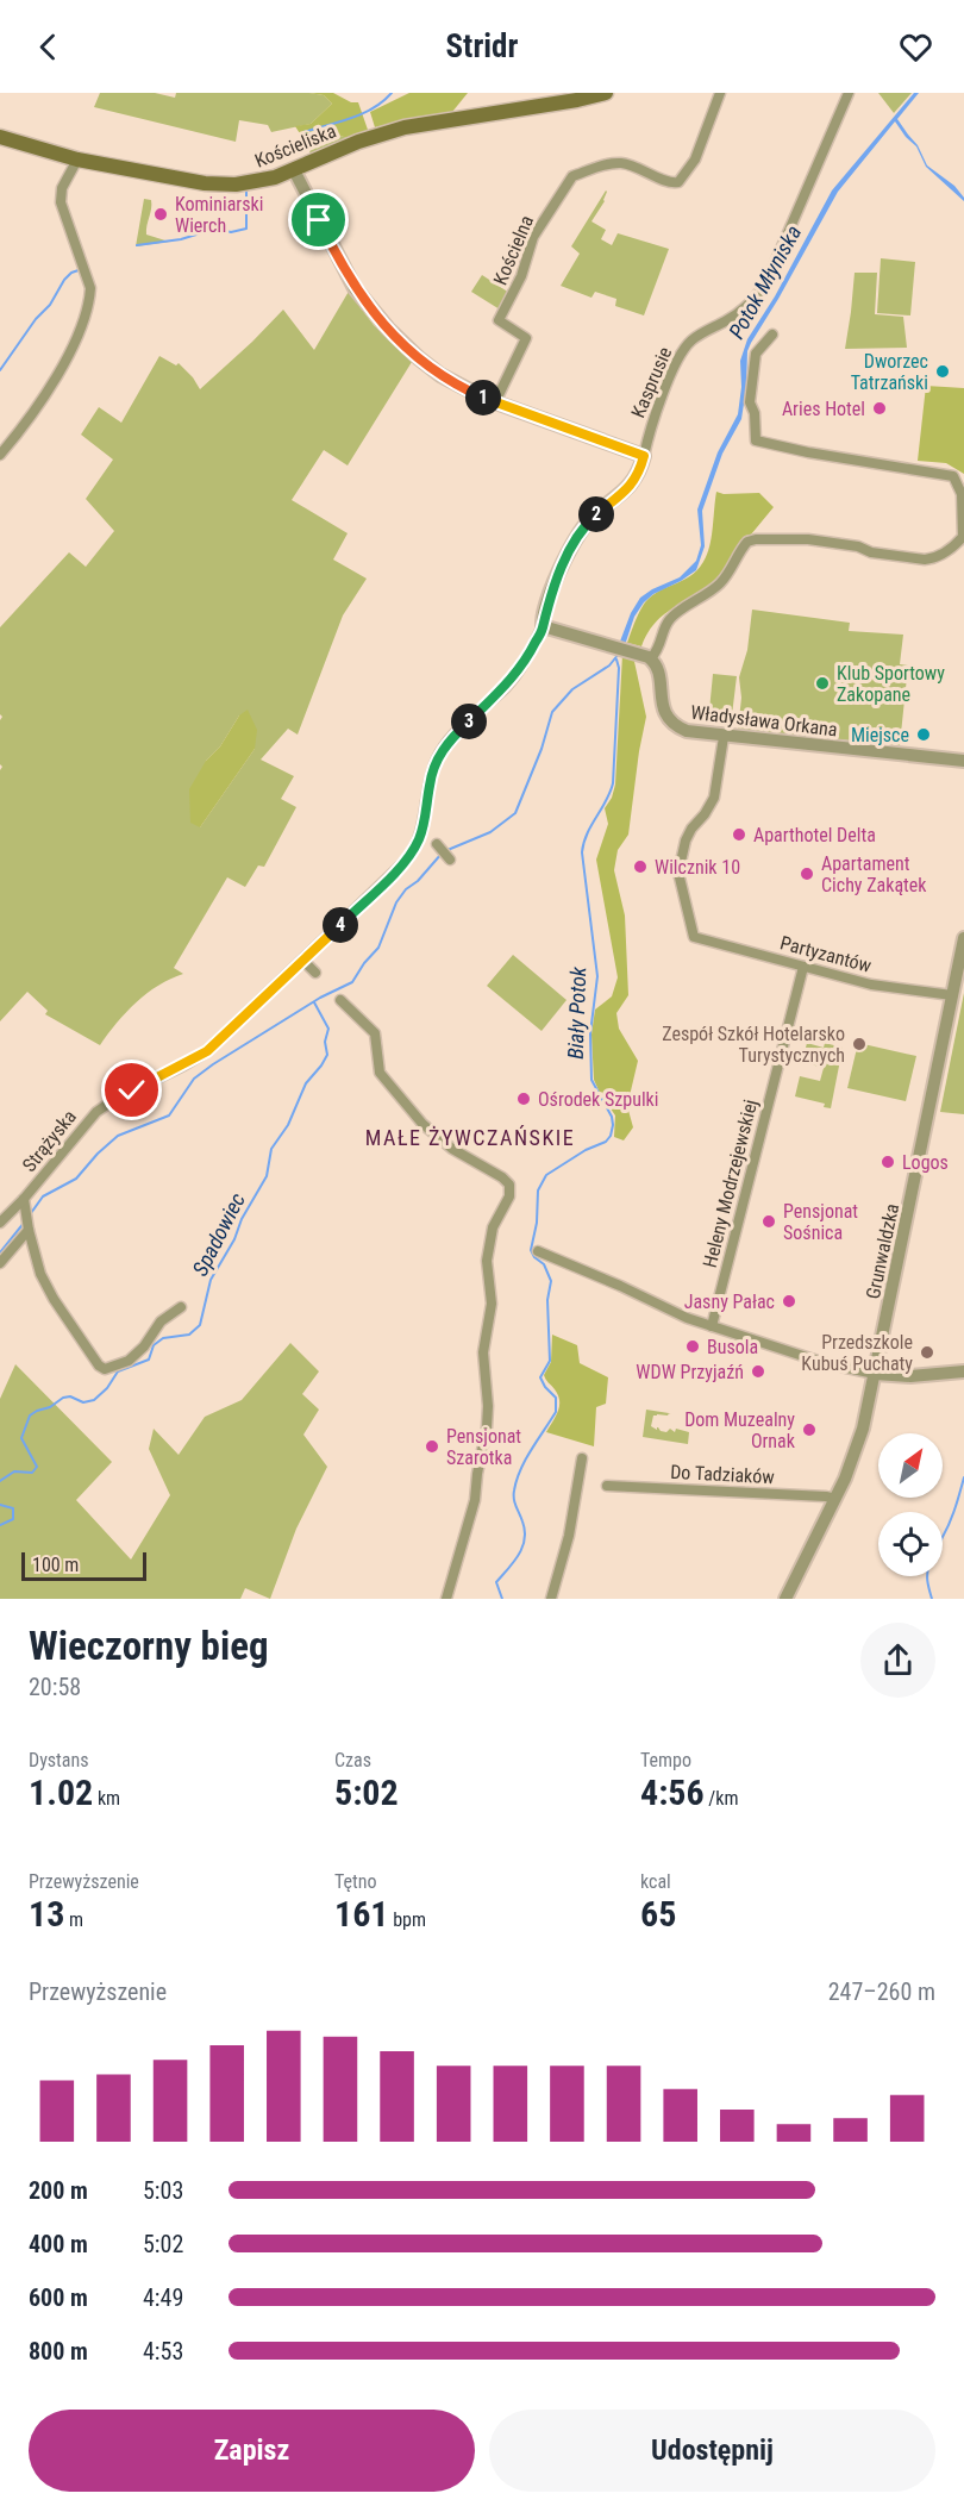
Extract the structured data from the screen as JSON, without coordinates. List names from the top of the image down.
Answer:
{
  "streets": {
    "main road": ["Kościeliska"],
    "street": [
      "Kościelna",
      "Kasprusie",
      "Władysława Orkana",
      "Partyzantów",
      "Strążyska",
      "Heleny Modrzejewskiej",
      "Grunwaldzka",
      "Do Tadziaków"
    ]
  },
  "crossings": [
    ["Kasprusie", "Strążyska"],
    ["Władysława Orkana", "Partyzantów"],
    ["Partyzantów", "Heleny Modrzejewskiej"],
    ["Partyzantów", "Grunwaldzka"],
    ["Grunwaldzka", "Do Tadziaków"]
  ],
  "districts": ["MAŁE ŻYWCZAŃSKIE"],
  "water": ["Potok Młyniska", "Biały Potok", "Spadowiec"],
  "places": [
    "Kominiarski Wierch",
    "Dworzec Tatrzański",
    "Aries Hotel",
    "Klub Sportowy Zakopane",
    "Miejsce",
    "Aparthotel Delta",
    "Wilcznik 10",
    "Apartament Cichy Zakątek",
    "Zespół Szkół Hotelarsko Turystycznych",
    "Ośrodek Szpulki",
    "Logos",
    "Pensjonat Sośnica",
    "Jasny Pałac",
    "Busola",
    "Przedszkole Kubuś Puchaty",
    "WDW Przyjaźń",
    "Dom Muzealny Ornak",
    "Pensjonat Szarotka"
  ],
  "scale_bar": "100 m",
  "north": "top right",
  "page": {
    "header": "Stridr",
    "pins": [
      "1",
      "2",
      "3",
      "4"
    ],
    "scale": "100 m",
    "heading": ["Wieczorny bieg", "20:58"],
    "stats": [
      ["Dystans", "1.02 km"],
      ["Czas", "5:02"],
      ["Tempo", "4:56 /km"],
      ["Przewyższenie", "13 m"],
      ["Tętno", "161 bpm"],
      ["kcal", "65"]
    ],
    "chart": ["Przewyższenie", "247–260 m"],
    "list": [
      {
        "name": "200 m",
        "note": "5:03"
      },
      {
        "name": "400 m",
        "note": "5:02"
      },
      {
        "name": "600 m",
        "note": "4:49"
      },
      {
        "name": "800 m",
        "note": "4:53"
      }
    ],
    "buttons": ["Zapisz", "Udostępnij"]
  }
}
